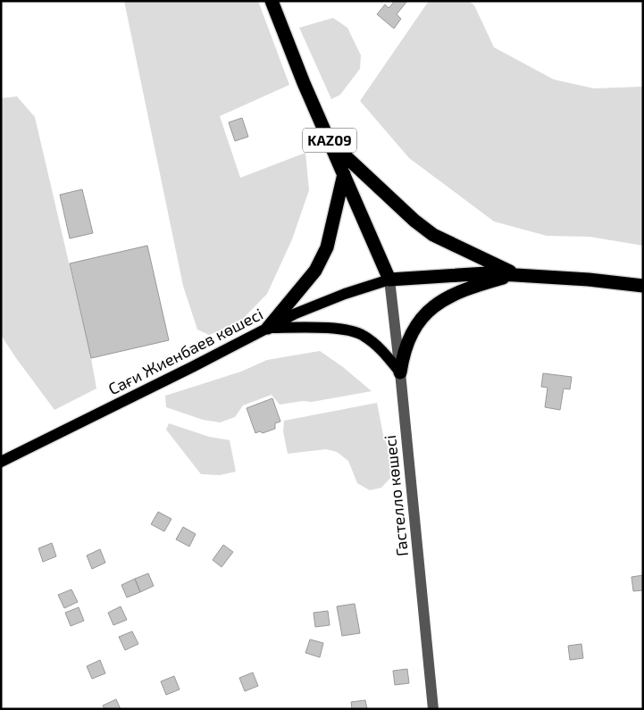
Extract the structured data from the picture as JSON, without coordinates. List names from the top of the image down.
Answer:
{
  "streets": {
    "highway": ["KAZ09"],
    "main road": ["Сағи Жиенбаев көшесі"],
    "street": ["Гастелло көшесі"]
  },
  "crossings": [
    ["KAZ09", "Сағи Жиенбаев көшесі"],
    ["KAZ09", "Гастелло көшесі"],
    ["Сағи Жиенбаев көшесі", "Гастелло көшесі"]
  ]
}
